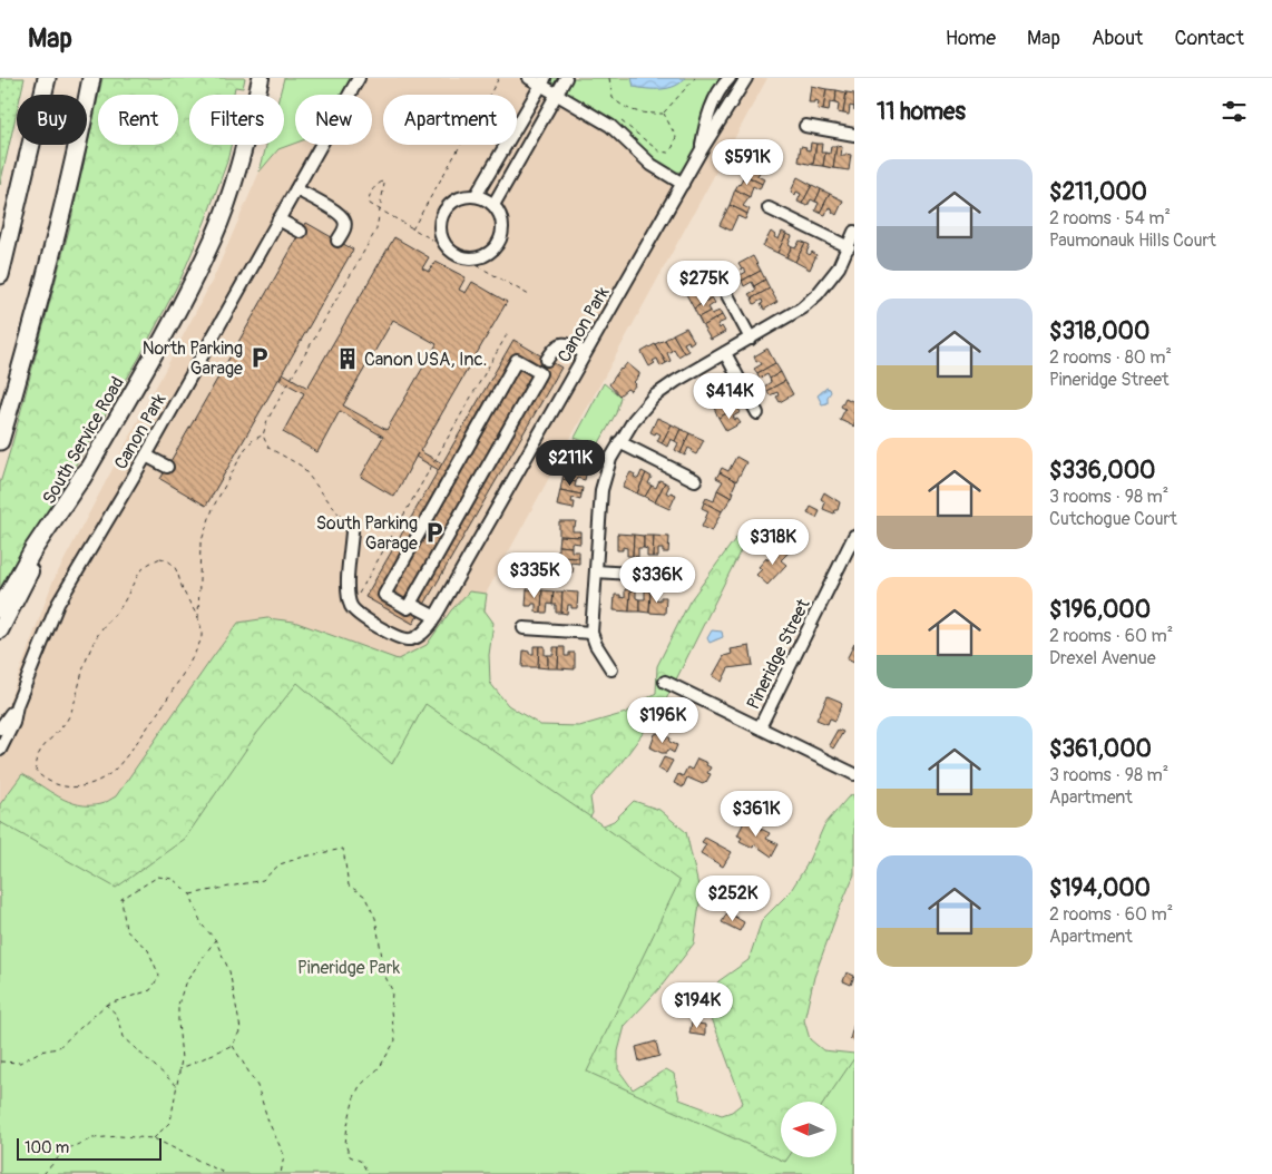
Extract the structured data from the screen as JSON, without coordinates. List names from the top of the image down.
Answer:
{
  "streets": {
    "main road": ["South Service Road"],
    "street": ["Canon Park", "Pineridge Street"]
  },
  "parks": ["Pineridge Park"],
  "places": {
    "parking": ["North Parking Garage", "South Parking Garage"],
    "building": ["Canon USA, Inc."]
  },
  "scale_bar": "100 m",
  "north": "left",
  "page": {
    "header": "Map",
    "nav": [
      "Home",
      "Map",
      "About",
      "Contact"
    ],
    "heading": "11 homes",
    "chip": [
      "Buy",
      "Rent",
      "Filters",
      "New",
      "Apartment"
    ],
    "price": [
      "$591K",
      "$275K",
      "$414K",
      "$211K",
      "$318K",
      "$335K",
      "$336K",
      "$196K",
      "$361K",
      "$252K",
      "$194K"
    ],
    "list": [
      {
        "name": "$211,000",
        "note": "2 rooms · 54 m² · Paumonauk Hills Court"
      },
      {
        "name": "$318,000",
        "note": "2 rooms · 80 m² · Pineridge Street"
      },
      {
        "name": "$336,000",
        "note": "3 rooms · 98 m² · Cutchogue Court"
      },
      {
        "name": "$196,000",
        "note": "2 rooms · 60 m² · Drexel Avenue"
      },
      {
        "name": "$361,000",
        "note": "3 rooms · 98 m² · Apartment"
      },
      {
        "name": "$194,000",
        "note": "2 rooms · 60 m² · Apartment"
      }
    ],
    "scale": "100 m"
  }
}
